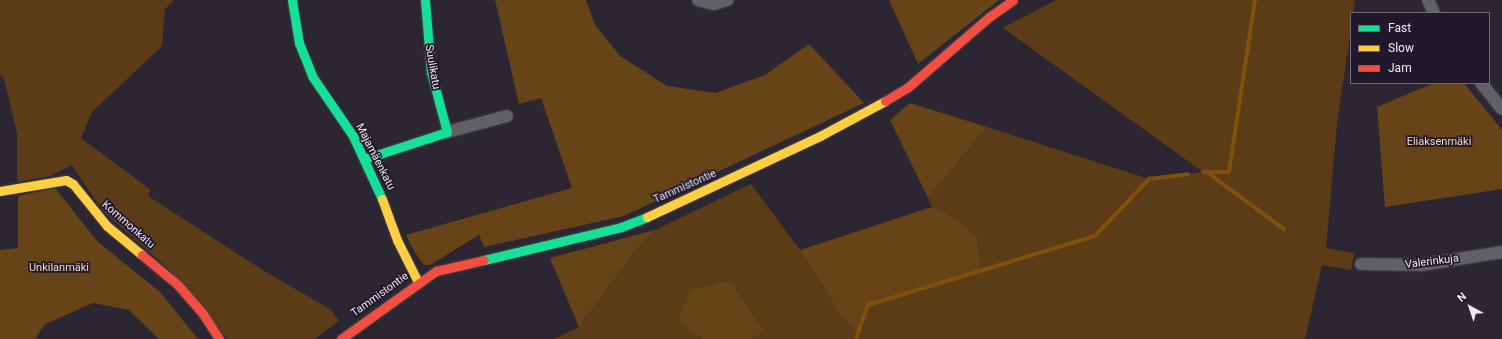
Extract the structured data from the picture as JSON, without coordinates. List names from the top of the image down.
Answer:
{
  "streets": {
    "street": [
      "Suulikatu",
      "Majamäenkatu",
      "Tammistontie",
      "Kommonkatu",
      "Valerinkuja"
    ]
  },
  "crossings": [
    ["Majamäenkatu", "Tammistontie"]
  ],
  "parks": ["Eliaksenmäki", "Unkilanmäki"],
  "legend": ["Fast", "Slow", "Jam"],
  "north": "top left"
}
